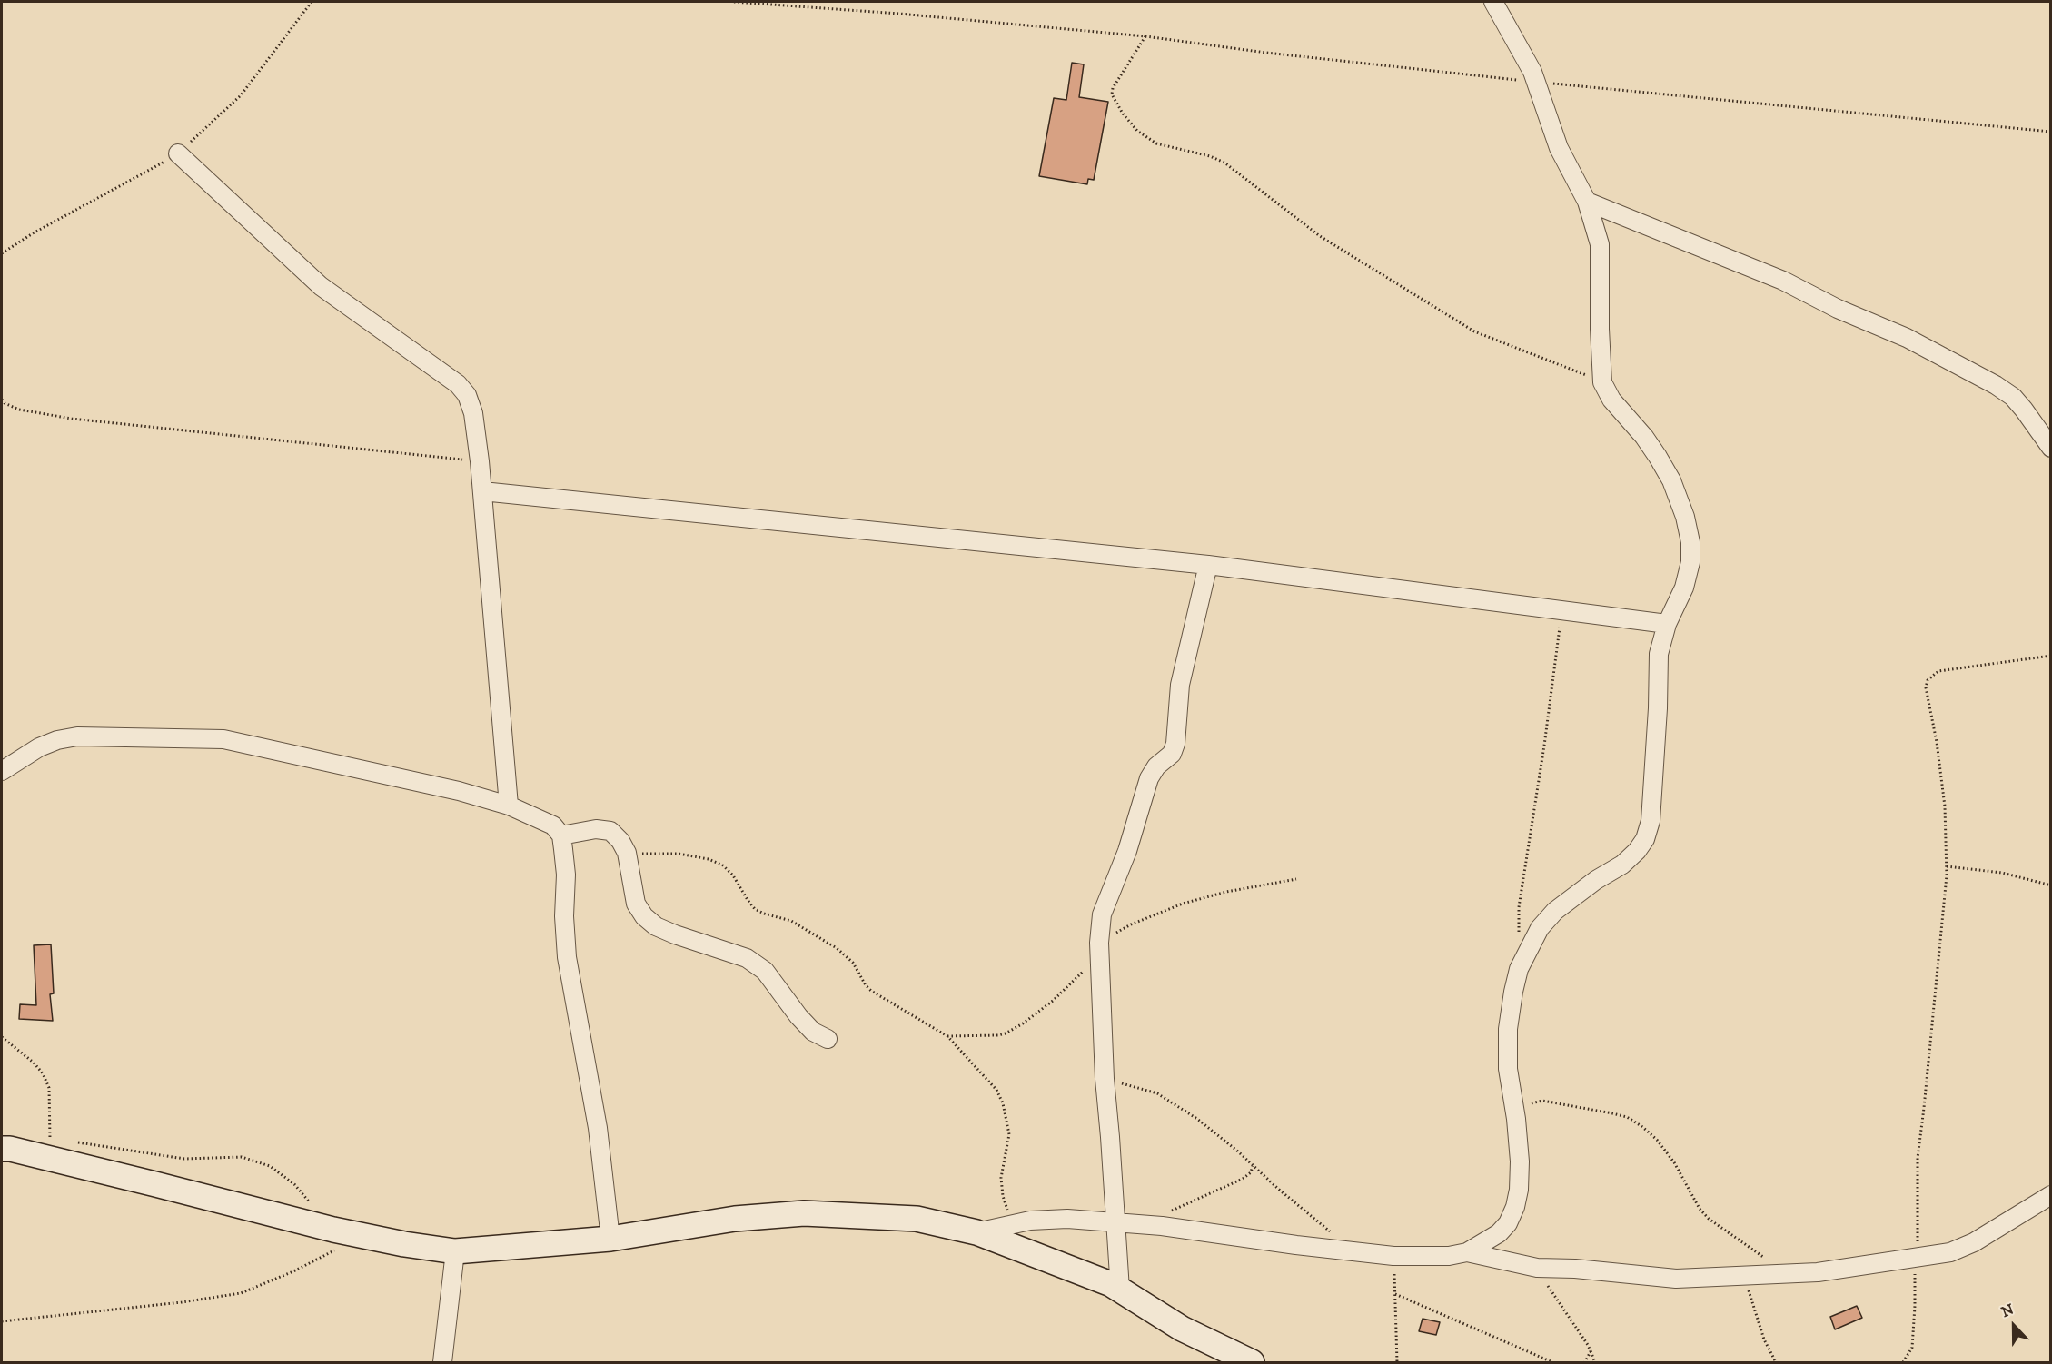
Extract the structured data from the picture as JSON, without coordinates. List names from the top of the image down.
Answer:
{
  "north": "top"
}
